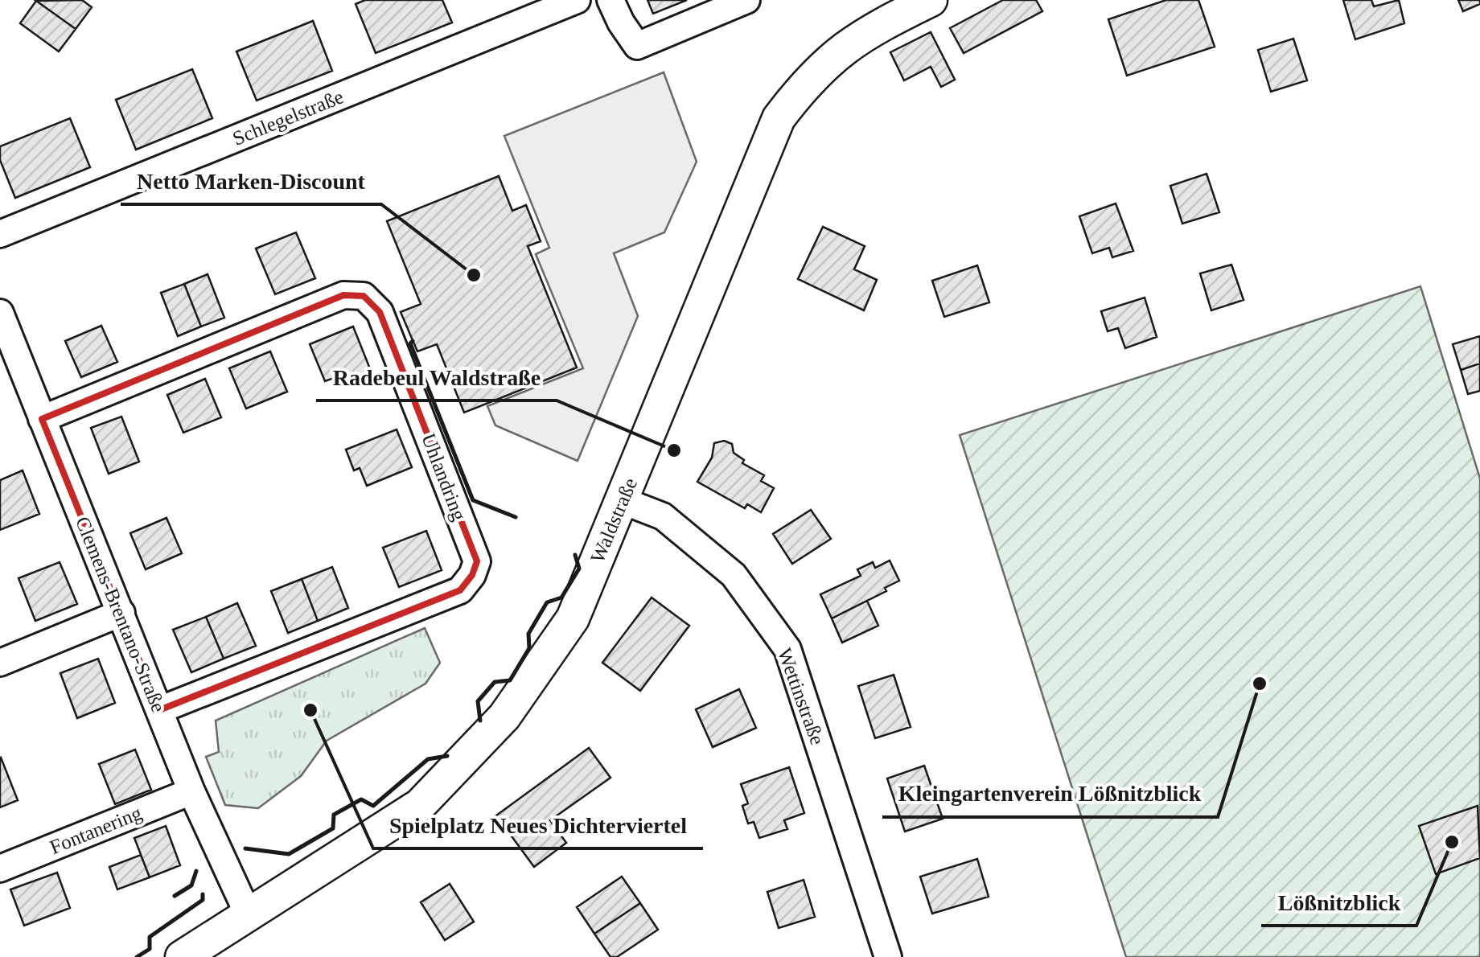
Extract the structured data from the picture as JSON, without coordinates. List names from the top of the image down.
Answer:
{
  "streets": {
    "street": [
      "Schlegelstraße",
      "Uhlandring",
      "Waldstraße",
      "Clemens-Brentano-Straße",
      "Wettinstraße",
      "Fontanering"
    ]
  },
  "crossings": [
    ["Uhlandring", "Clemens-Brentano-Straße"],
    ["Waldstraße", "Clemens-Brentano-Straße"],
    ["Waldstraße", "Wettinstraße"],
    ["Clemens-Brentano-Straße", "Fontanering"]
  ],
  "places": [
    "Netto Marken-Discount",
    "Radebeul Waldstraße",
    "Kleingartenverein Lößnitzblick",
    "Spielplatz Neues Dichterviertel",
    "Lößnitzblick"
  ]
}
